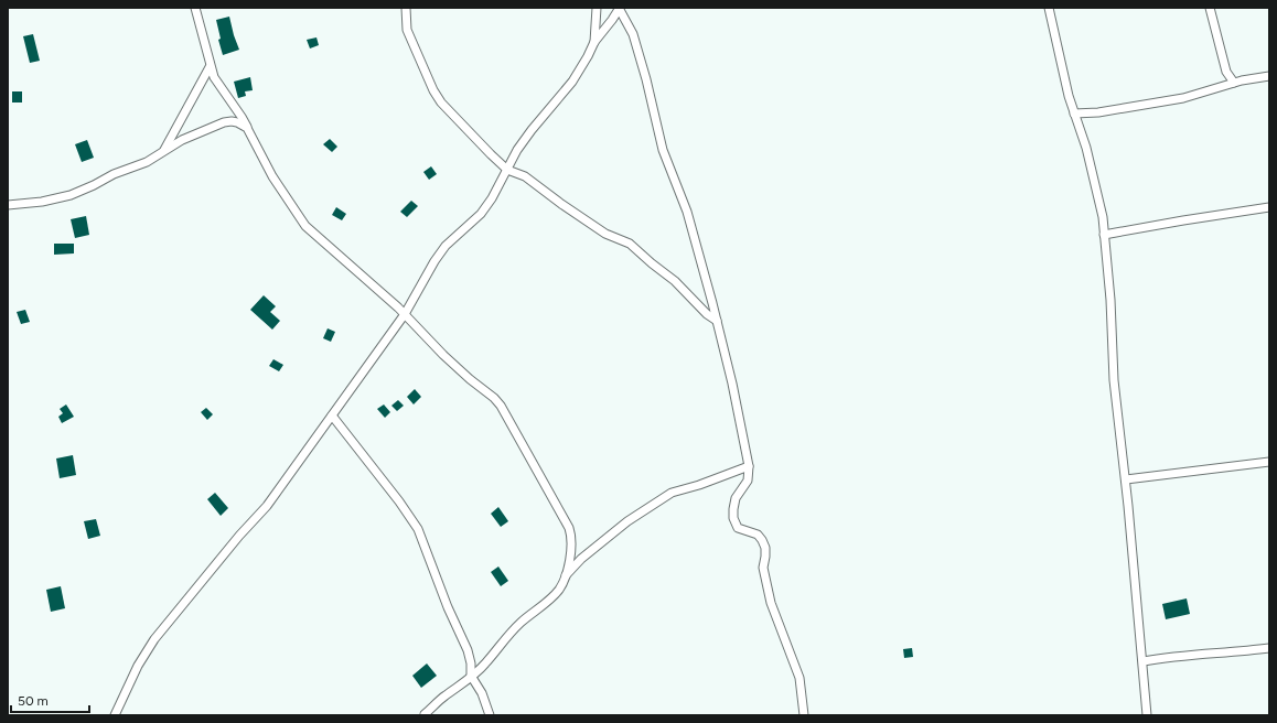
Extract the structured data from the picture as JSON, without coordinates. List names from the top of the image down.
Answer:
{
  "scale_bar": "50 m"
}
